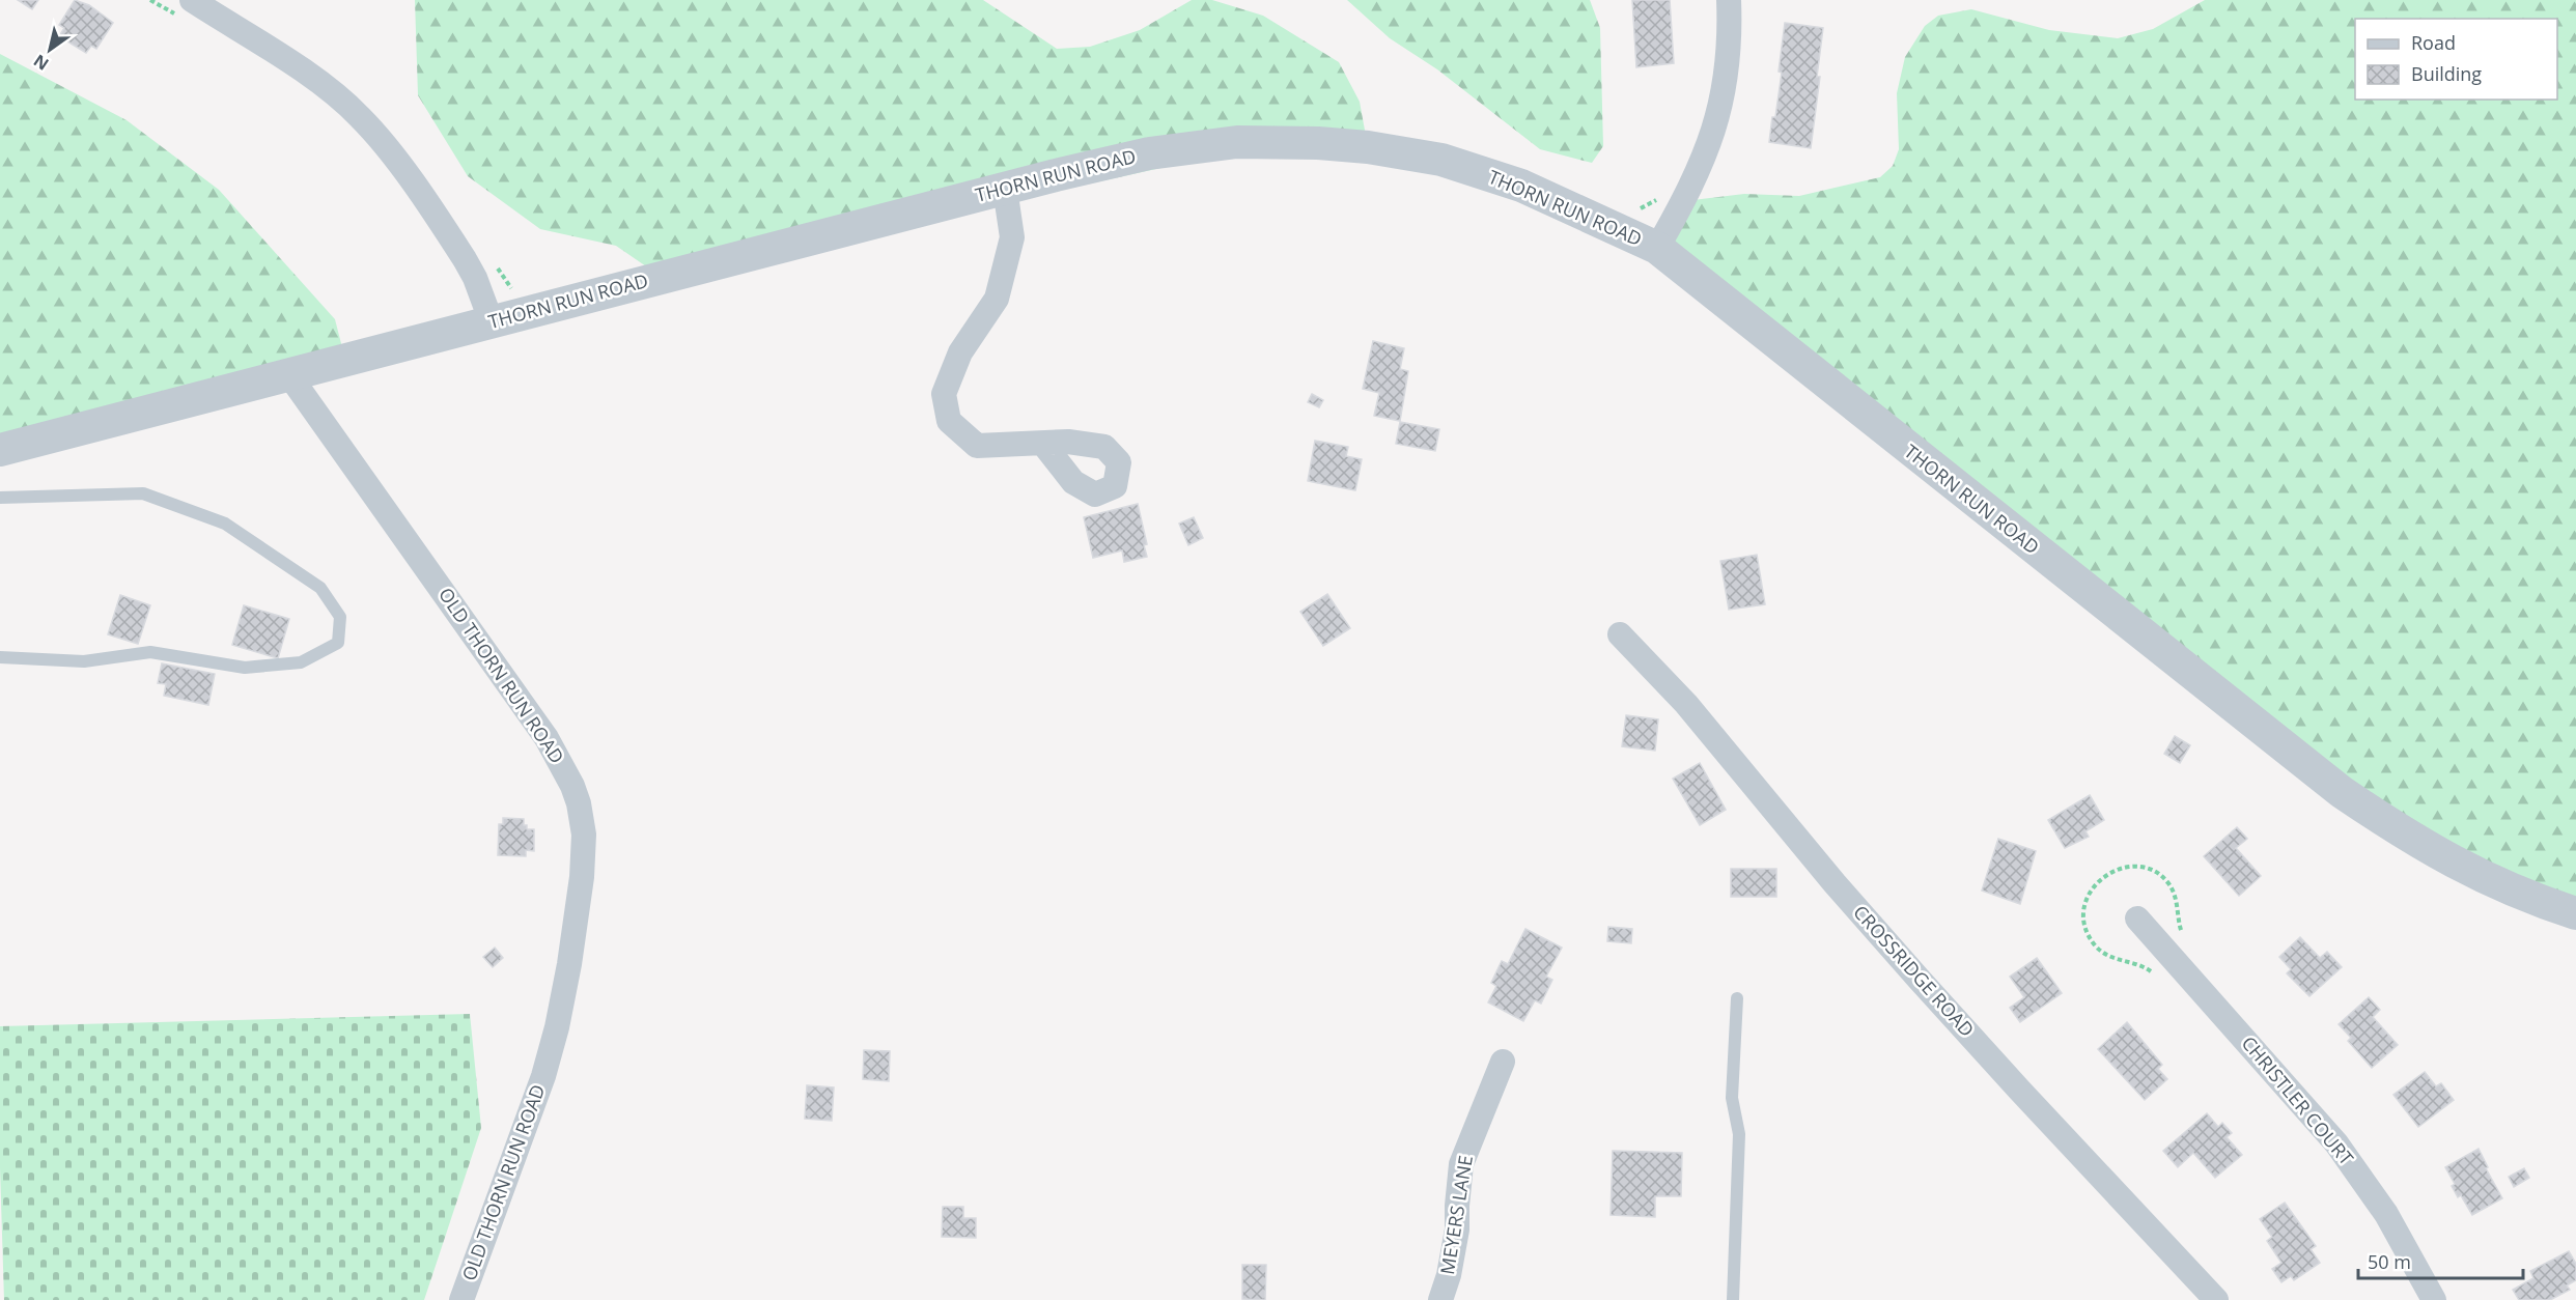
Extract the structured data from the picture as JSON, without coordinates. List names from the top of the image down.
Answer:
{
  "streets": {
    "street": [
      "THORN RUN ROAD",
      "OLD THORN RUN ROAD",
      "CROSSRIDGE ROAD",
      "CHRISTLER COURT",
      "MEYERS LANE"
    ]
  },
  "crossings": [
    ["THORN RUN ROAD", "OLD THORN RUN ROAD"]
  ],
  "legend": ["Road", "Building"],
  "scale_bar": "50 m",
  "north": "bottom left"
}
